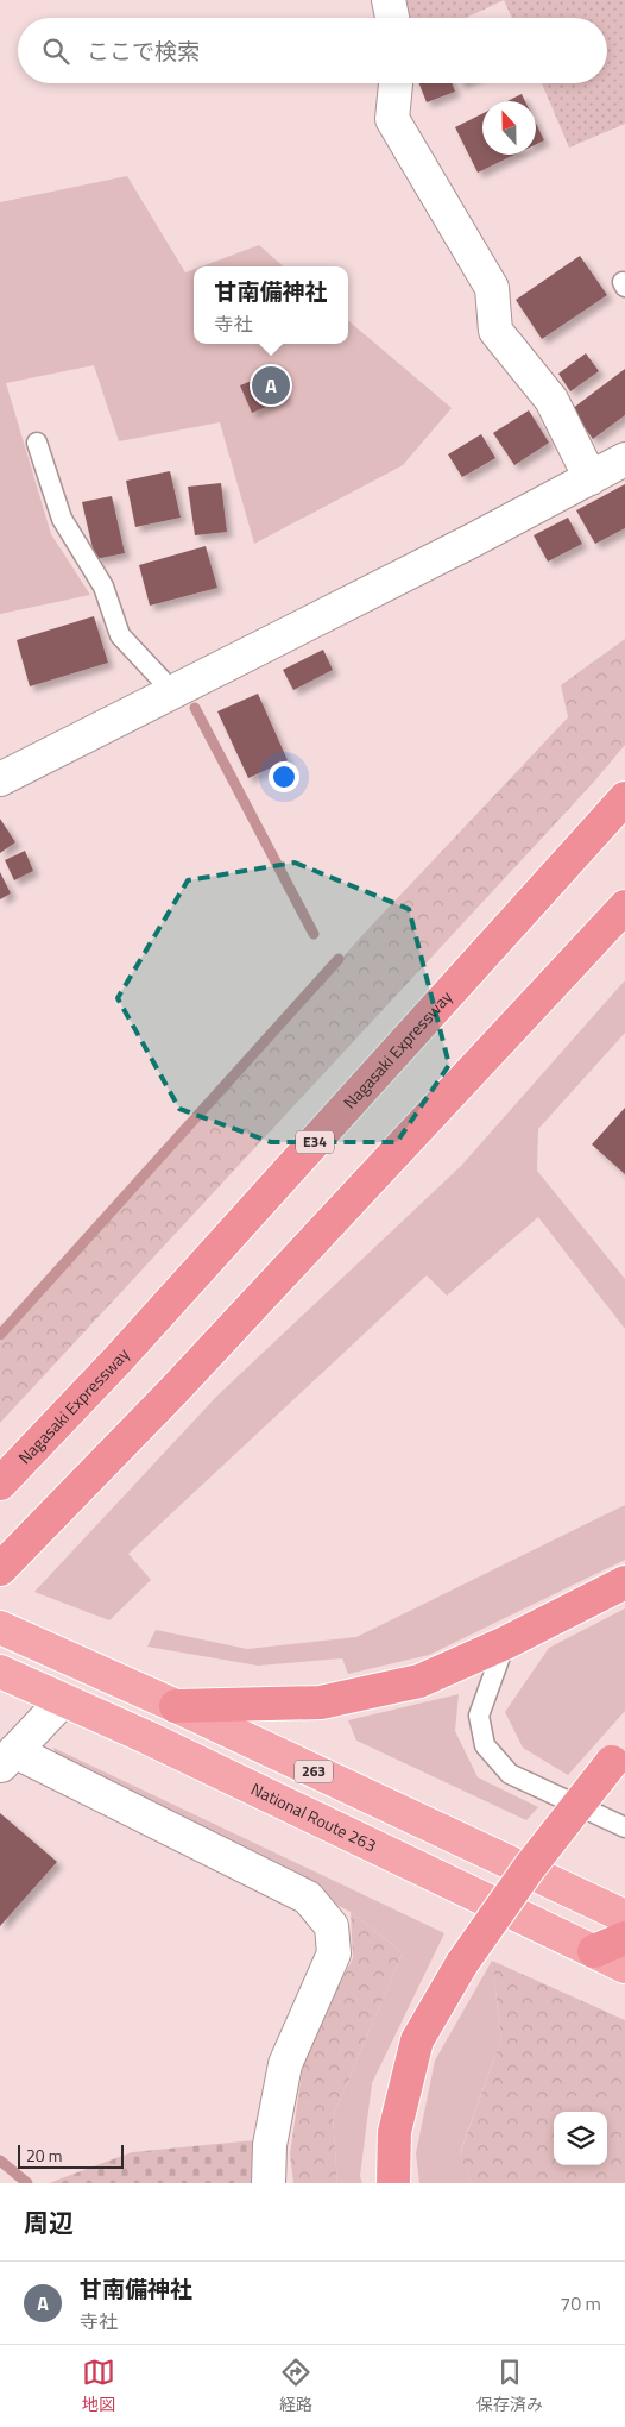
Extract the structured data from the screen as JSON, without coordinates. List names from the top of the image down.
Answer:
{
  "streets": {
    "highway": [
      "Nagasaki Expressway",
      "E34",
      "263",
      "National Route 263"
    ]
  },
  "scale_bar": "20 m",
  "north": "top",
  "page": {
    "search": "ここで検索",
    "popup": ["甘南備神社", "寺社"],
    "pins": "A",
    "scale": "20 m",
    "heading": "周辺",
    "list": [
      {
        "mark": "A",
        "name": "甘南備神社",
        "note": "寺社",
        "value": "70 m"
      }
    ],
    "nav": ["地図", "経路", "保存済み"]
  }
}
